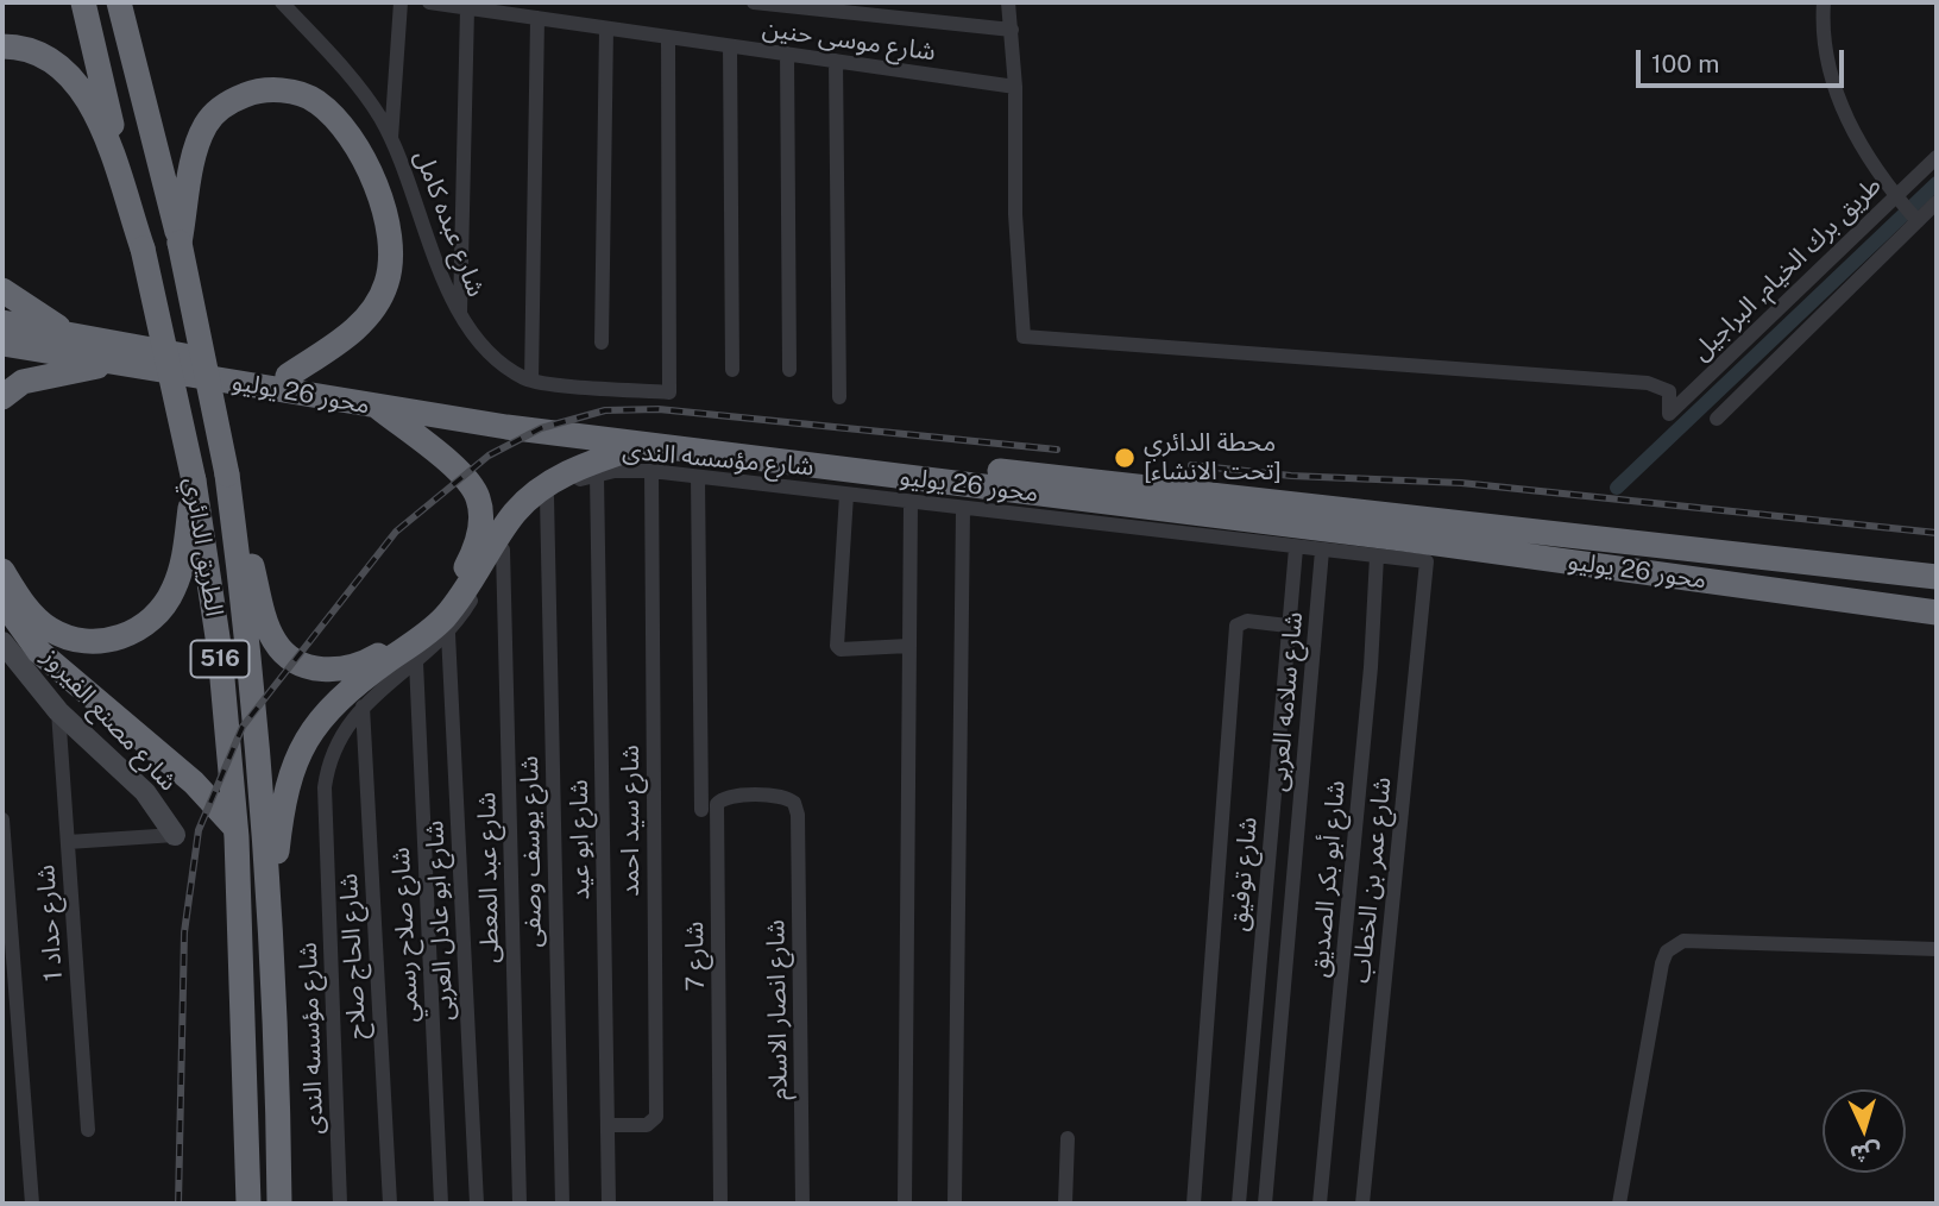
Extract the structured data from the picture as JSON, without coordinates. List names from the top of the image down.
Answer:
{
  "streets": {
    "highway": ["محور 26 يوليو", "الطريق الدائري", "516"],
    "street": [
      "شارع موسى حنين",
      "شارع عبده كامل",
      "طريق برك الخيام, البراجيل",
      "شارع مؤسسه الندى",
      "شارع سلامه العربى",
      "شارع مصنع الفيروز",
      "شارع سيد احمد",
      "شارع ابو عيد",
      "شارع يوسف وصفى",
      "شارع توفيق",
      "شارع عبد المعطى",
      "شارع أبو بكر الصديق",
      "شارع عمر بن الخطاب",
      "شارع ابو عادل العربى",
      "شارع حداد 1",
      "شارع صلاح رسمي",
      "شارع الحاج صلاح",
      "شارع 7",
      "شارع انصار الاسلام"
    ]
  },
  "crossings": [
    ["شارع موسى حنين", "شارع عبده كامل"],
    ["شارع موسى حنين", "طريق برك الخيام, البراجيل"],
    ["شارع مؤسسه الندى", "شارع سلامه العربى"],
    ["شارع مؤسسه الندى", "شارع سيد احمد"],
    ["شارع مؤسسه الندى", "شارع ابو عيد"],
    ["شارع مؤسسه الندى", "شارع يوسف وصفى"],
    ["شارع مؤسسه الندى", "شارع توفيق"],
    ["شارع مؤسسه الندى", "شارع عبد المعطى"],
    ["شارع مؤسسه الندى", "شارع أبو بكر الصديق"],
    ["شارع مؤسسه الندى", "شارع عمر بن الخطاب"],
    ["شارع مؤسسه الندى", "شارع ابو عادل العربى"],
    ["شارع مؤسسه الندى", "شارع صلاح رسمي"],
    ["شارع مؤسسه الندى", "شارع الحاج صلاح"],
    ["شارع مصنع الفيروز", "شارع حداد 1"],
    ["شارع سيد احمد", "شارع ابو عيد"],
    ["شارع 7", "شارع انصار الاسلام"]
  ],
  "places": ["محطة الدائري [تحت الانشاء]"],
  "scale_bar": "100 m",
  "north": "bottom"
}
